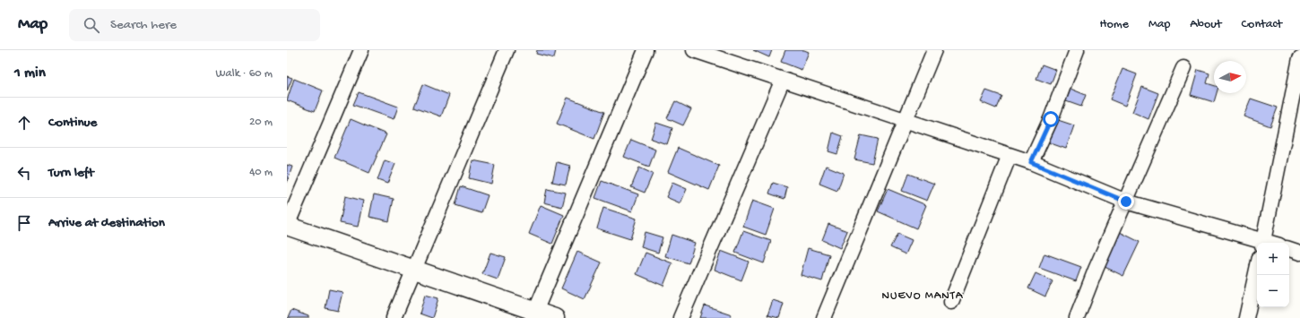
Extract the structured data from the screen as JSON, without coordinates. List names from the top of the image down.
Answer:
{
  "districts": ["NUEVO MANTA"],
  "north": "right",
  "page": {
    "header": "Map",
    "search": "Search here",
    "nav": [
      "Home",
      "Map",
      "About",
      "Contact"
    ],
    "heading": ["1 min", "Walk · 60 m"],
    "list": [
      ["Continue", "20 m"],
      ["Turn left", "40 m"],
      "Arrive at destination"
    ],
    "map_buttons": ["+", "−"]
  }
}
